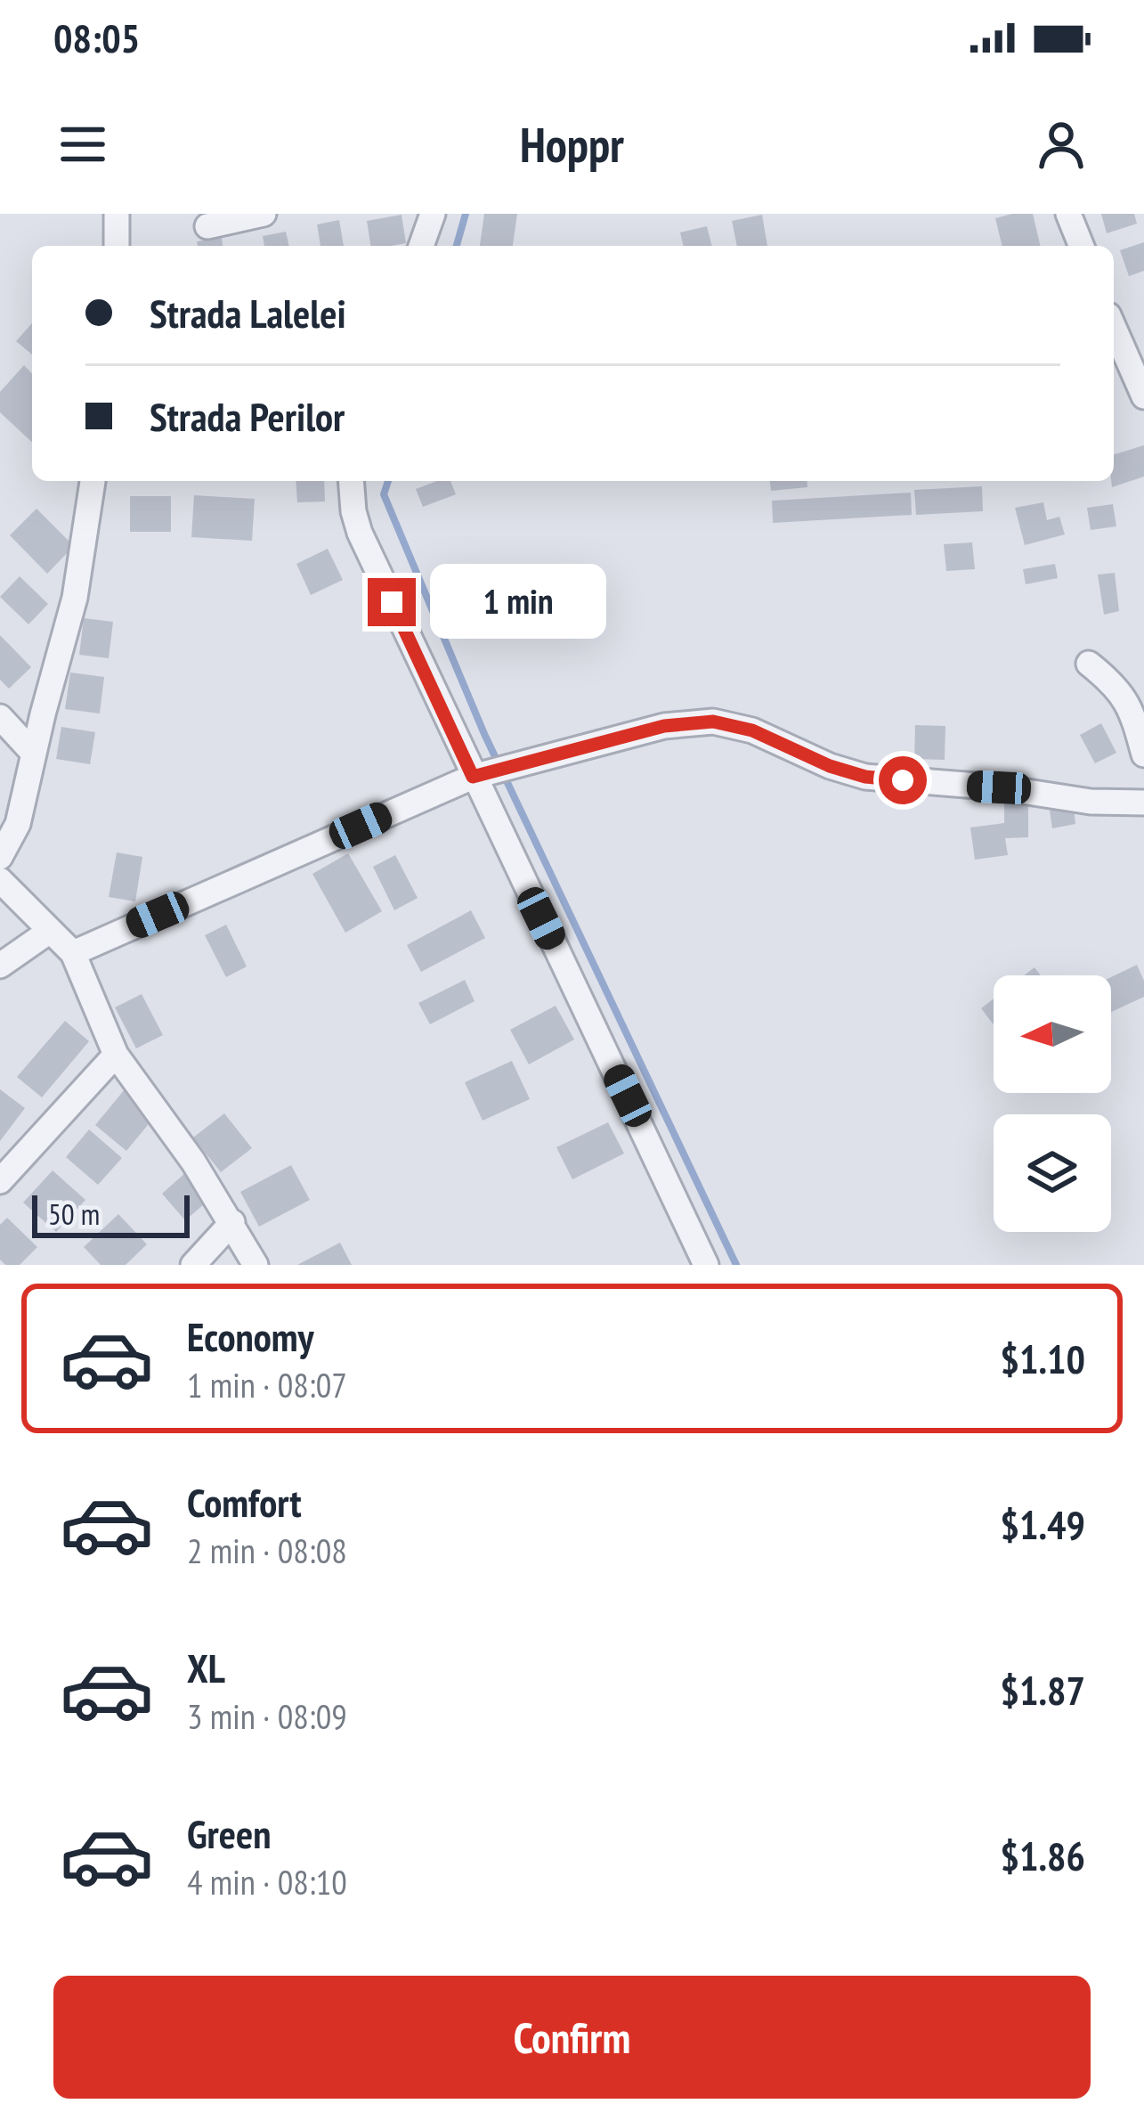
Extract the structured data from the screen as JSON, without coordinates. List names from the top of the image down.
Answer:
{
  "scale_bar": "50 m",
  "north": "left",
  "page": {
    "status": "08:05",
    "header": "Hoppr",
    "banner": ["Strada Lalelei", "Strada Perilor"],
    "bubble": "1 min",
    "scale": "50 m",
    "list": [
      {
        "name": "Economy",
        "note": "1 min · 08:07",
        "value": "$1.10"
      },
      {
        "name": "Comfort",
        "note": "2 min · 08:08",
        "value": "$1.49"
      },
      {
        "name": "XL",
        "note": "3 min · 08:09",
        "value": "$1.87"
      },
      {
        "name": "Green",
        "note": "4 min · 08:10",
        "value": "$1.86"
      }
    ],
    "buttons": "Confirm"
  }
}
